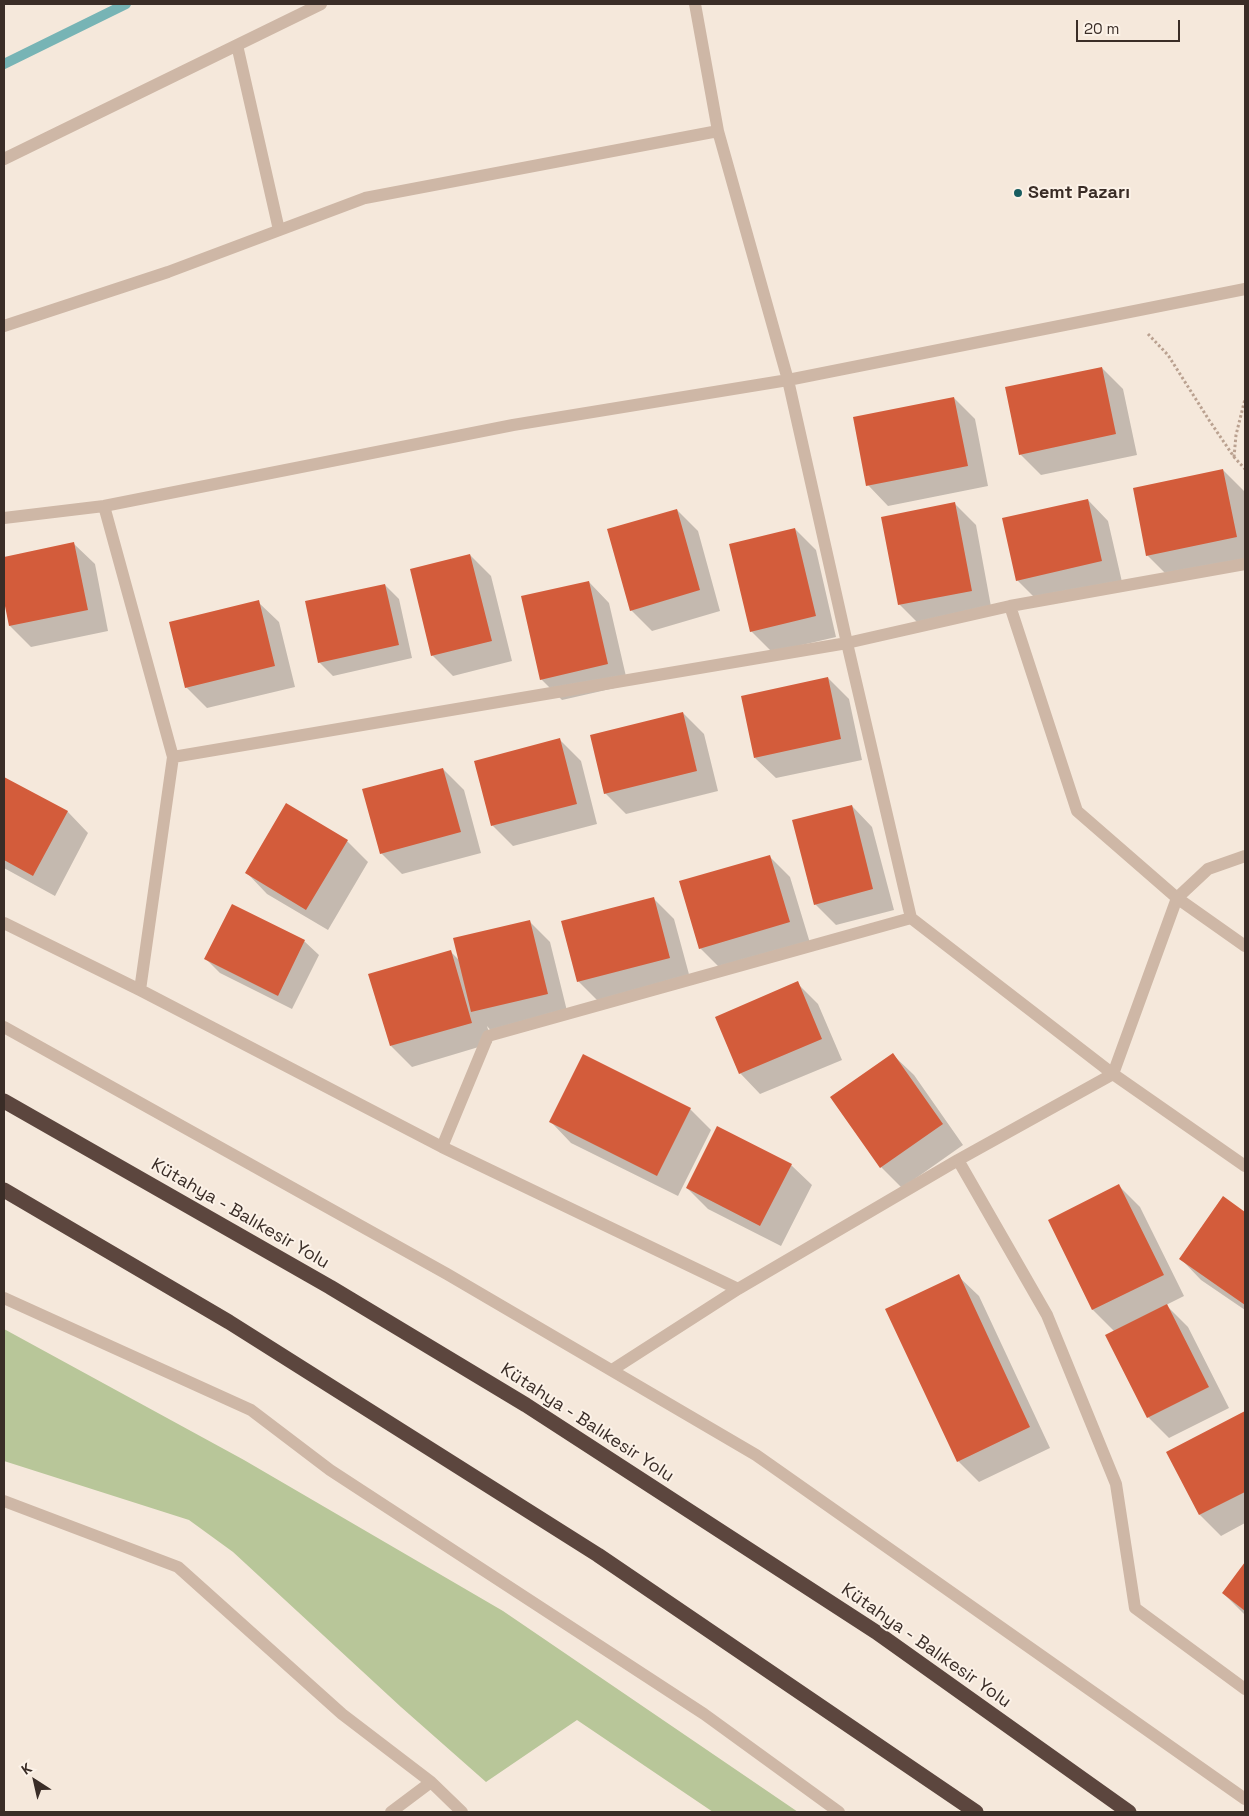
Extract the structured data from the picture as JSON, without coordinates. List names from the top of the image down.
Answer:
{
  "streets": {
    "highway": ["Kütahya - Balıkesir Yolu"]
  },
  "places": ["Semt Pazarı"],
  "scale_bar": "20 m",
  "north": "top left"
}
